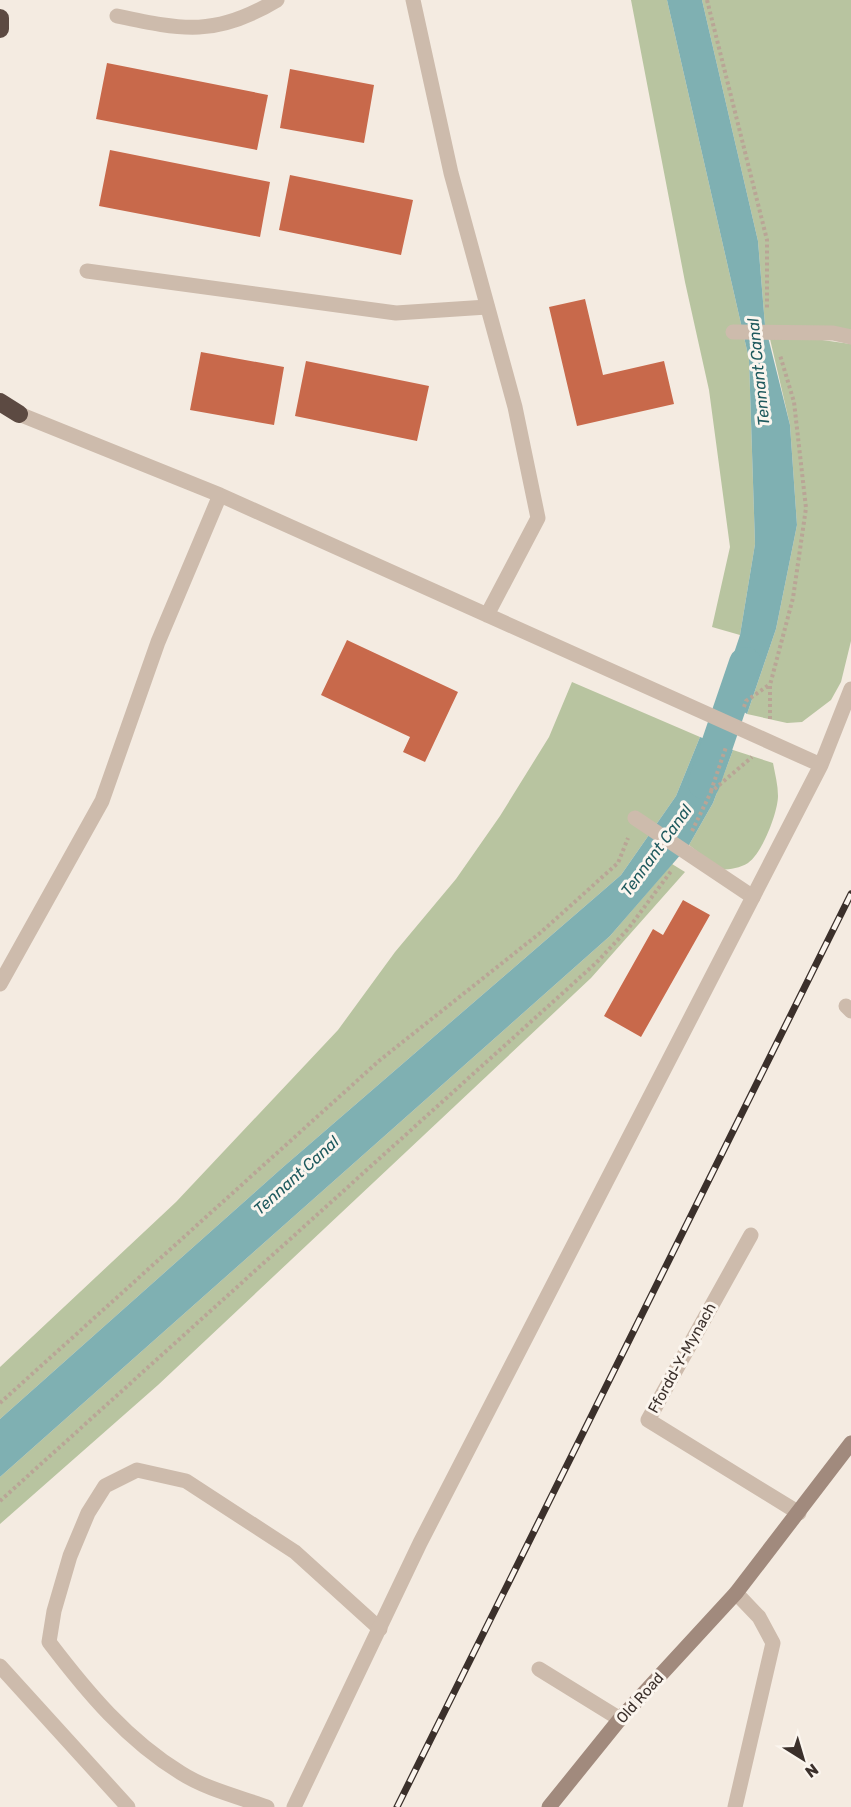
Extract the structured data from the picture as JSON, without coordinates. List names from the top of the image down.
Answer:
{
  "streets": {
    "main road": ["Old Road"],
    "street": ["Ffordd-Y-Mynach"]
  },
  "crossings": [
    ["Ffordd-Y-Mynach", "Old Road"]
  ],
  "water": ["Tennant Canal"],
  "north": "bottom right"
}
